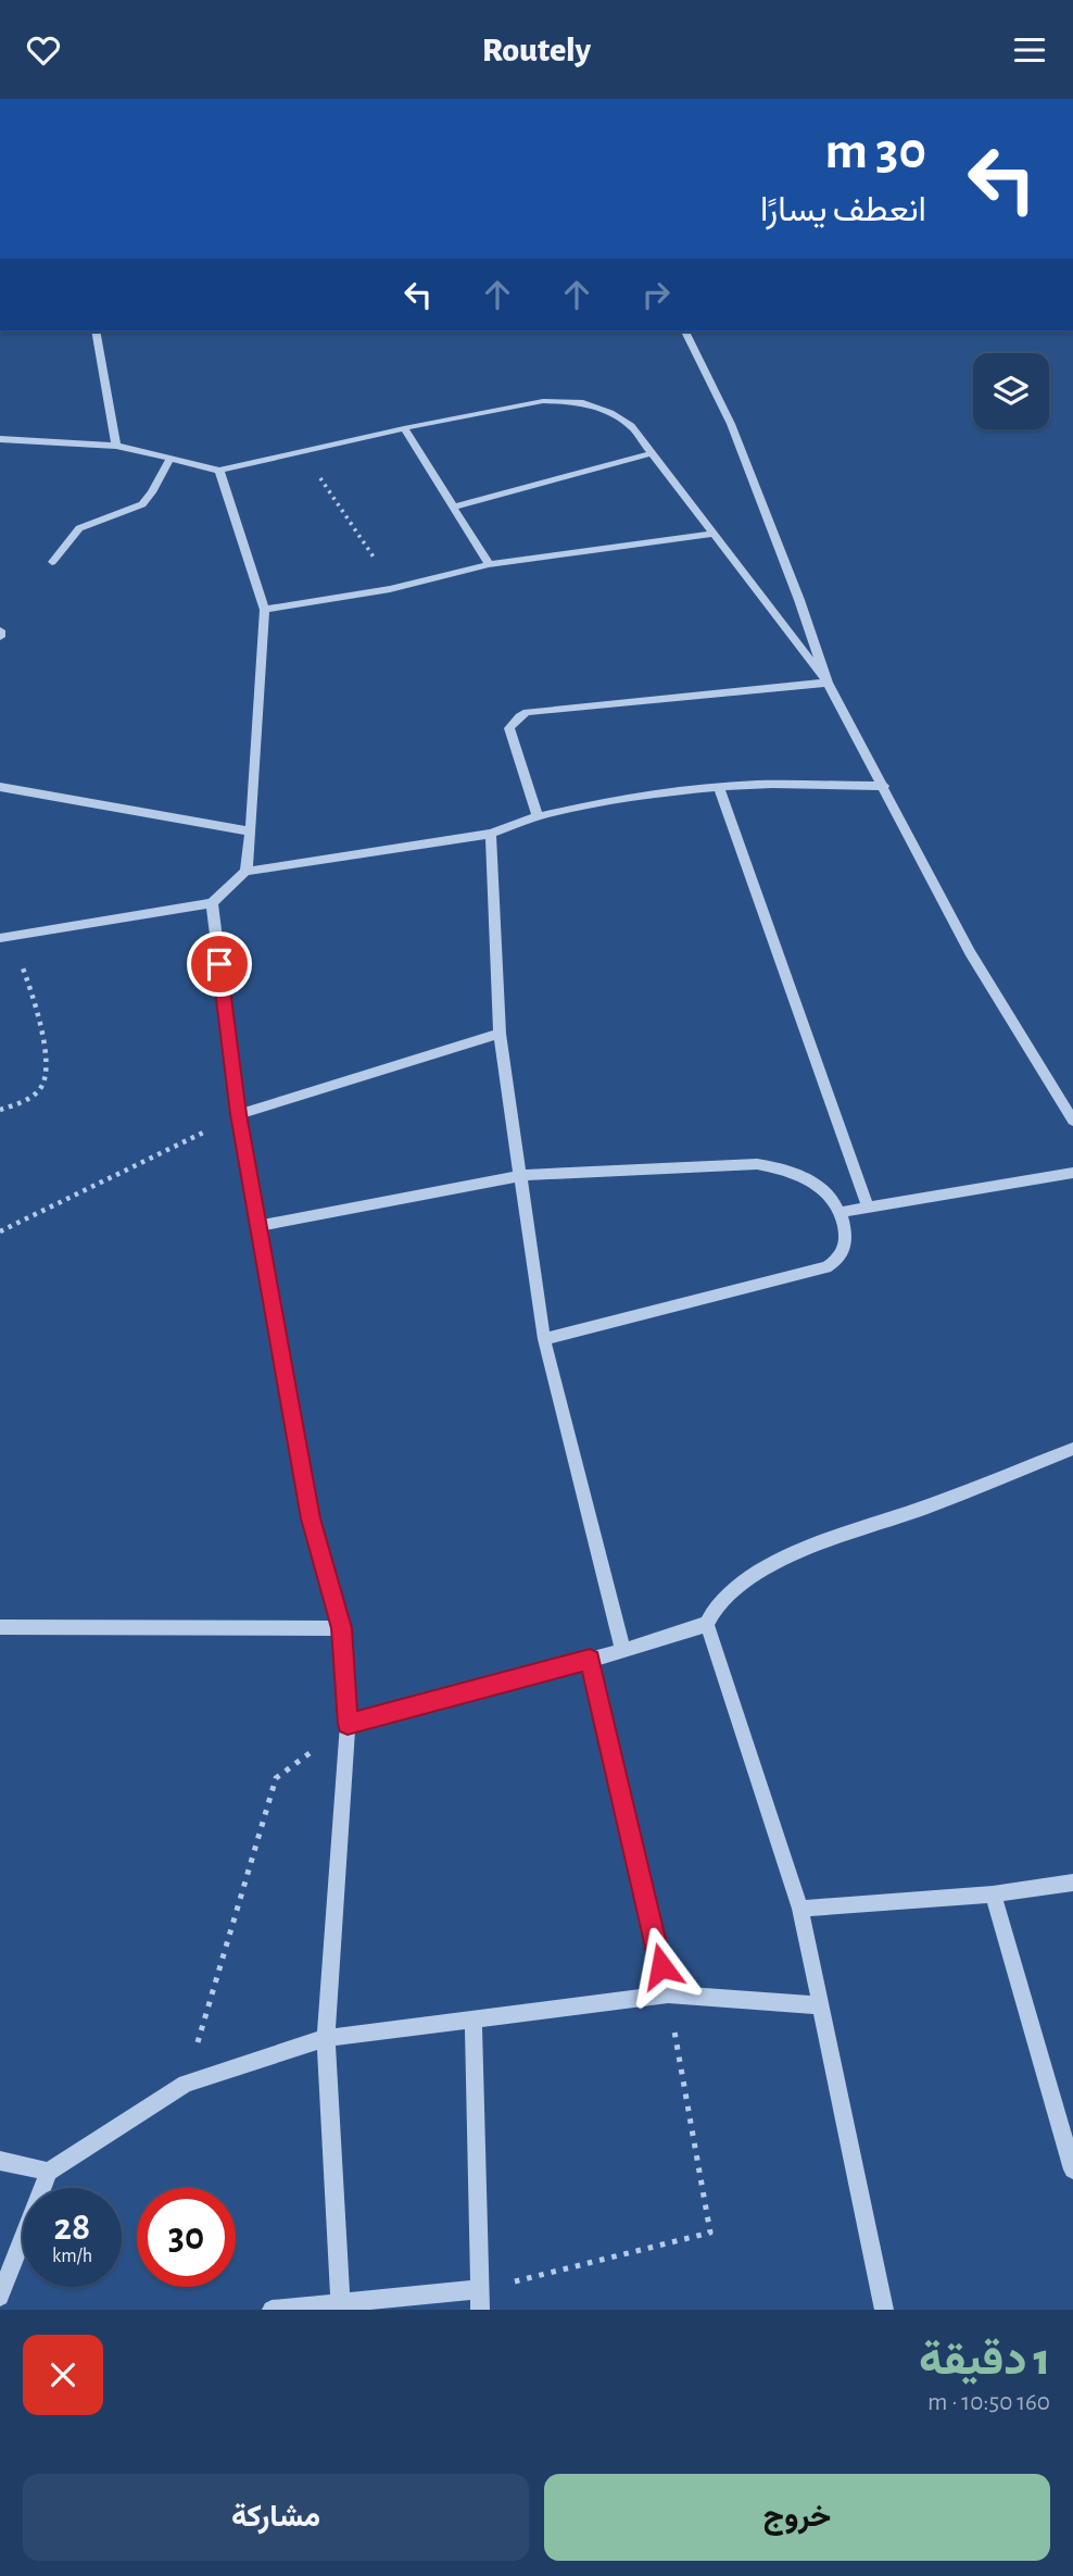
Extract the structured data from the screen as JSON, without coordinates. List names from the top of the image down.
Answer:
{
  "page": {
    "header": "Routely",
    "turn": ["30 m", "انعطف يسارًا"],
    "speed": "28 km/h",
    "limit": "30",
    "heading": ["1 دقيقة", "160 m · 10:50"],
    "buttons": ["خروج", "مشاركة"]
  }
}
